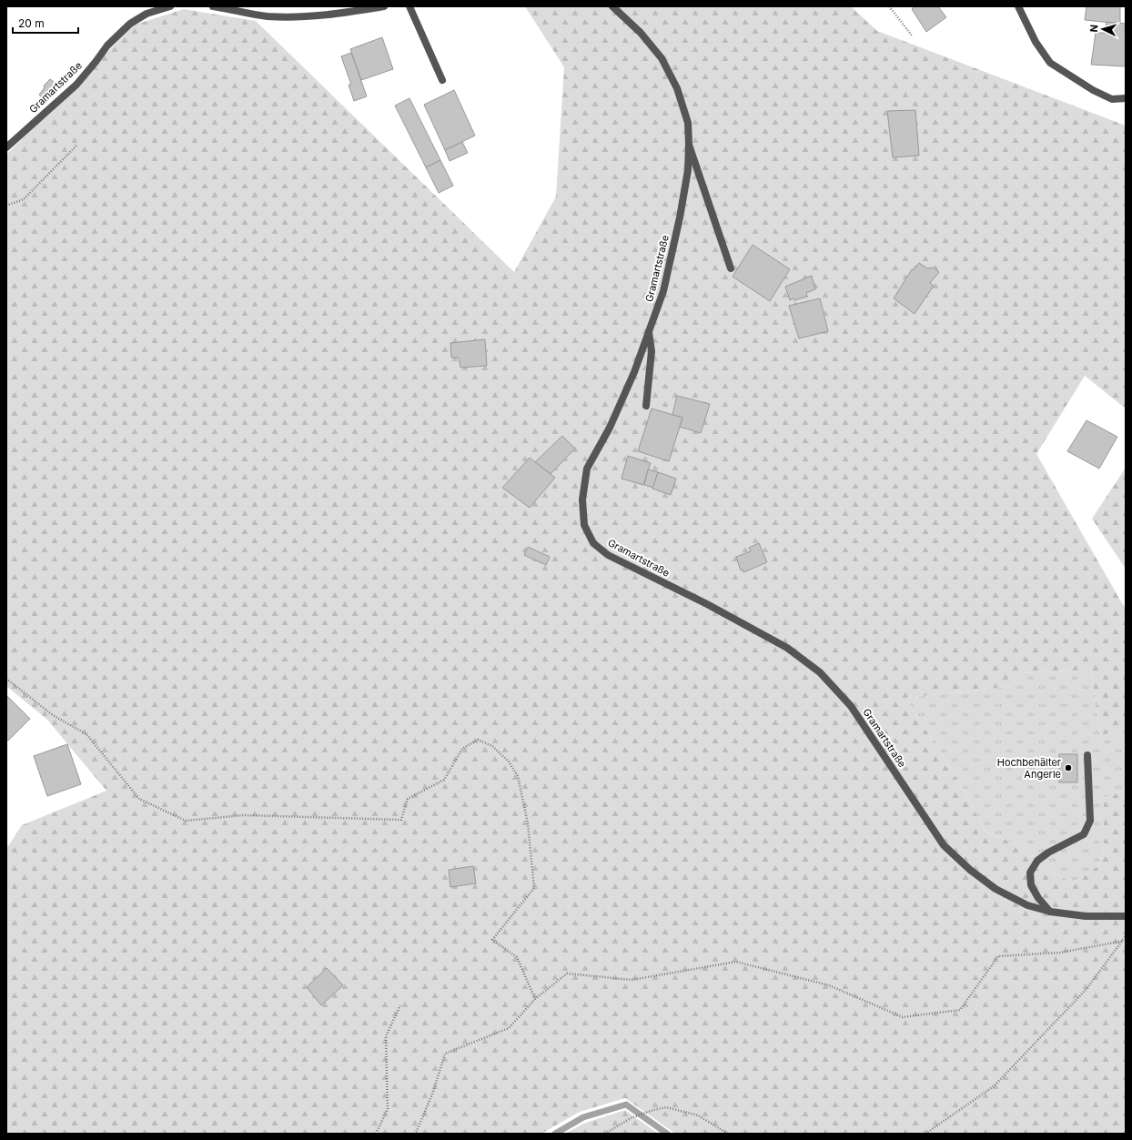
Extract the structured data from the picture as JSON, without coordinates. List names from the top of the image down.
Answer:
{
  "streets": {
    "street": ["Gramartstraße"]
  },
  "places": ["Hochbehälter Angerle"],
  "scale_bar": "20 m",
  "north": "left"
}
